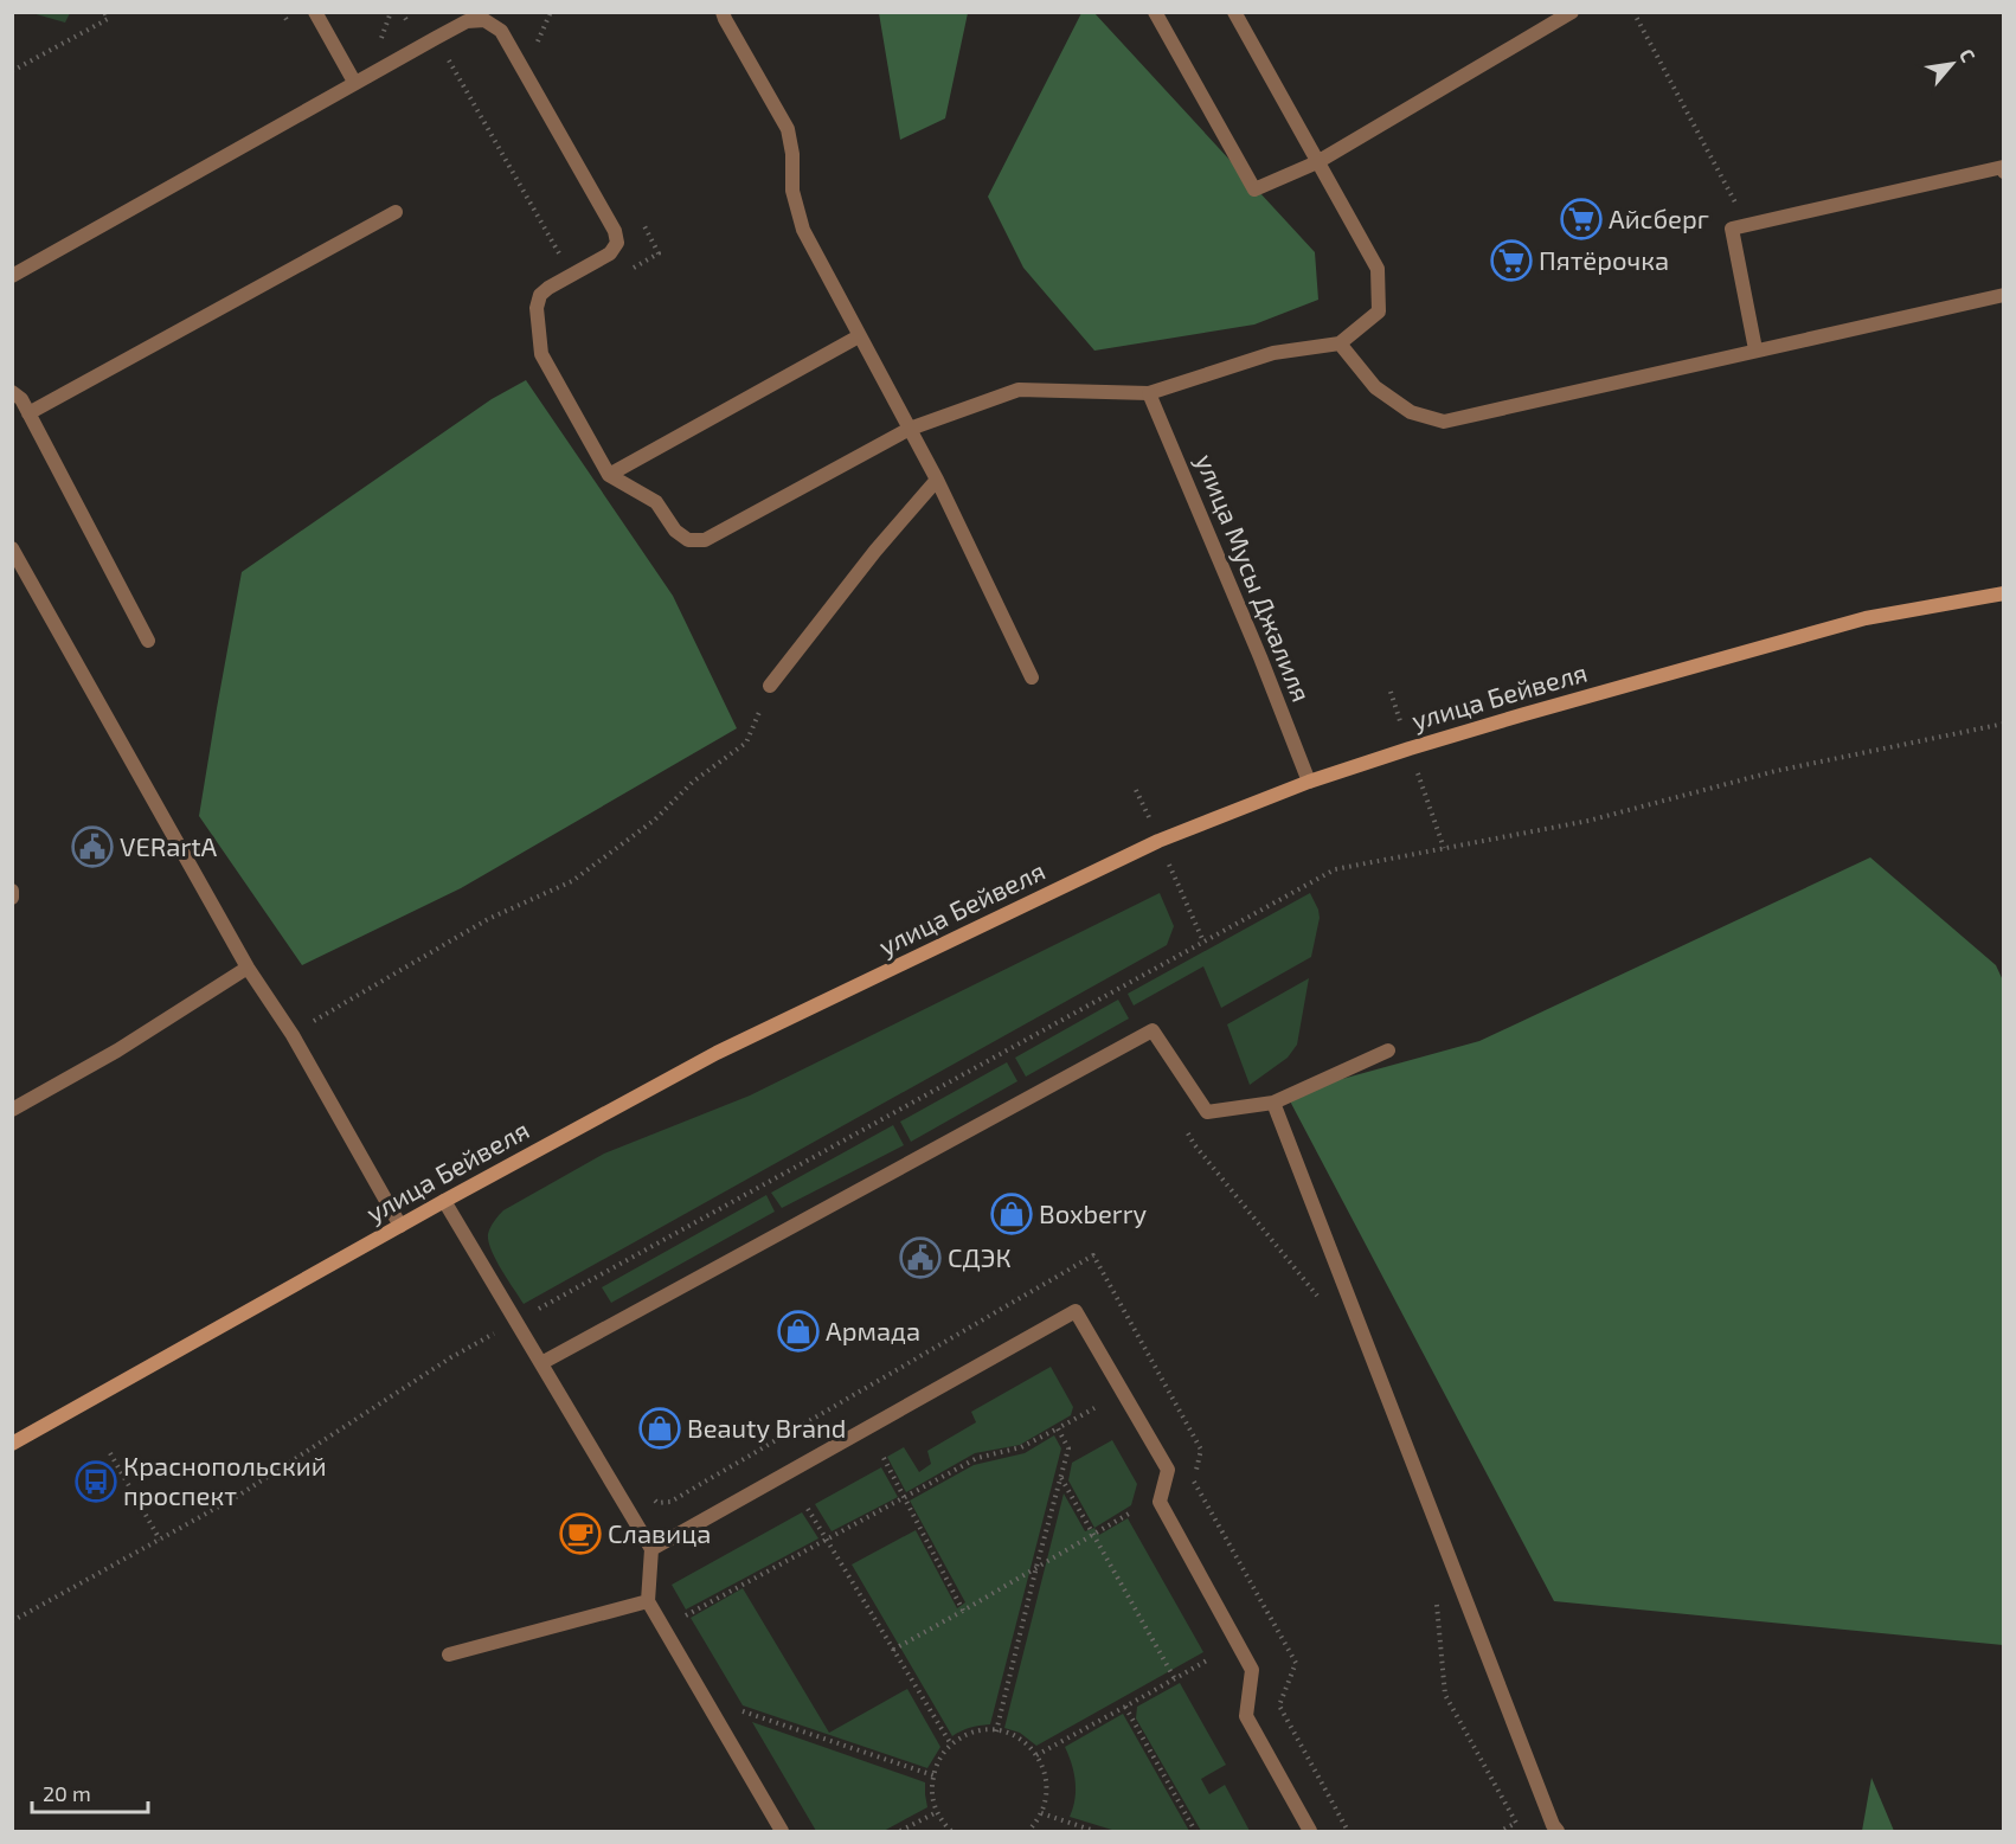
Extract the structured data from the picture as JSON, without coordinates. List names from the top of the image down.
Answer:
{
  "streets": {
    "main road": ["улица Бейвеля"],
    "street": ["улица Мусы Джалиля"]
  },
  "crossings": [
    ["улица Мусы Джалиля", "улица Бейвеля"]
  ],
  "places": {
    "supermarket": ["Айсберг", "Пятёрочка"],
    "public building": ["VERartA", "СДЭК"],
    "shop": ["Boxberry", "Армада", "Beauty Brand"],
    "bus stop": ["Краснопольский проспект"],
    "cafe": ["Славица"]
  },
  "scale_bar": "20 m",
  "north": "top right"
}
